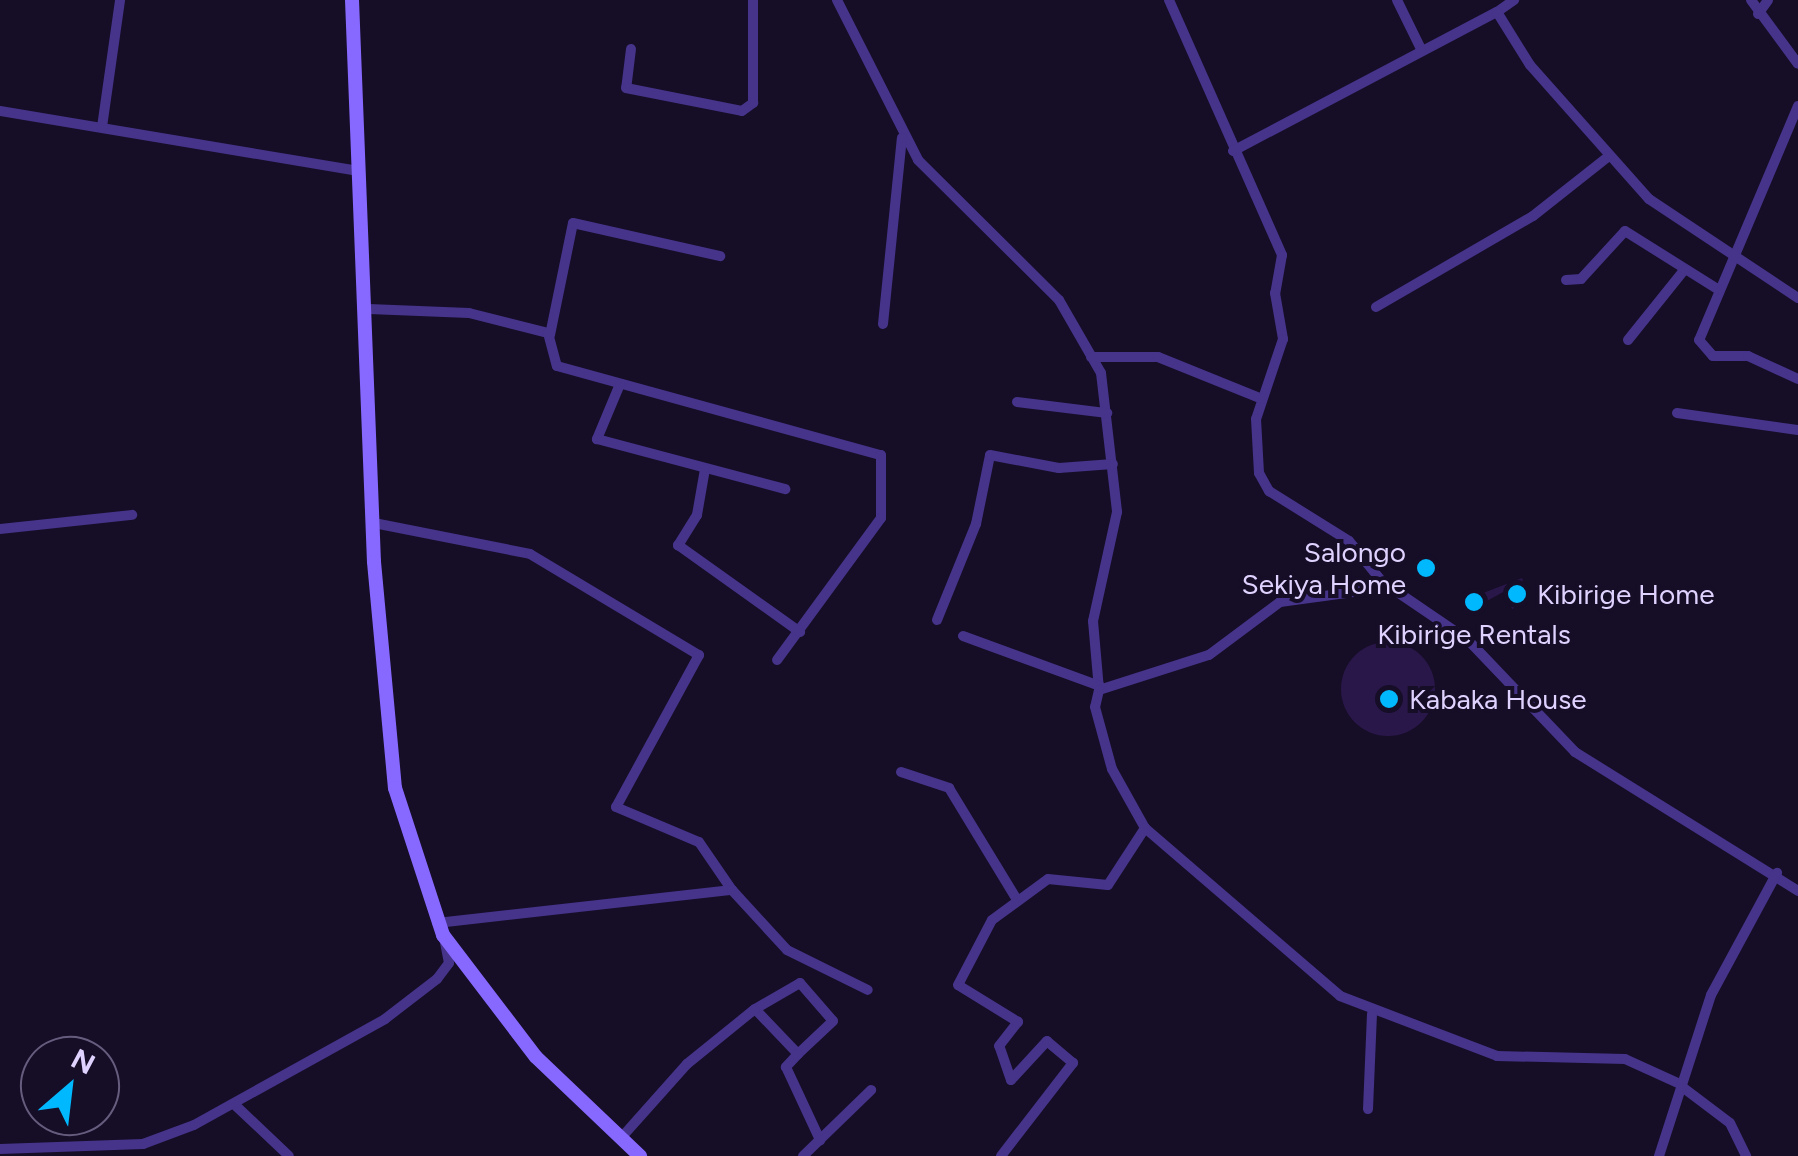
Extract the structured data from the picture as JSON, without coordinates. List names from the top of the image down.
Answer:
{
  "places": [
    "Salongo Sekiya Home",
    "Kibirige Home",
    "Kibirige Rentals",
    "Kabaka House"
  ],
  "north": "top right"
}
